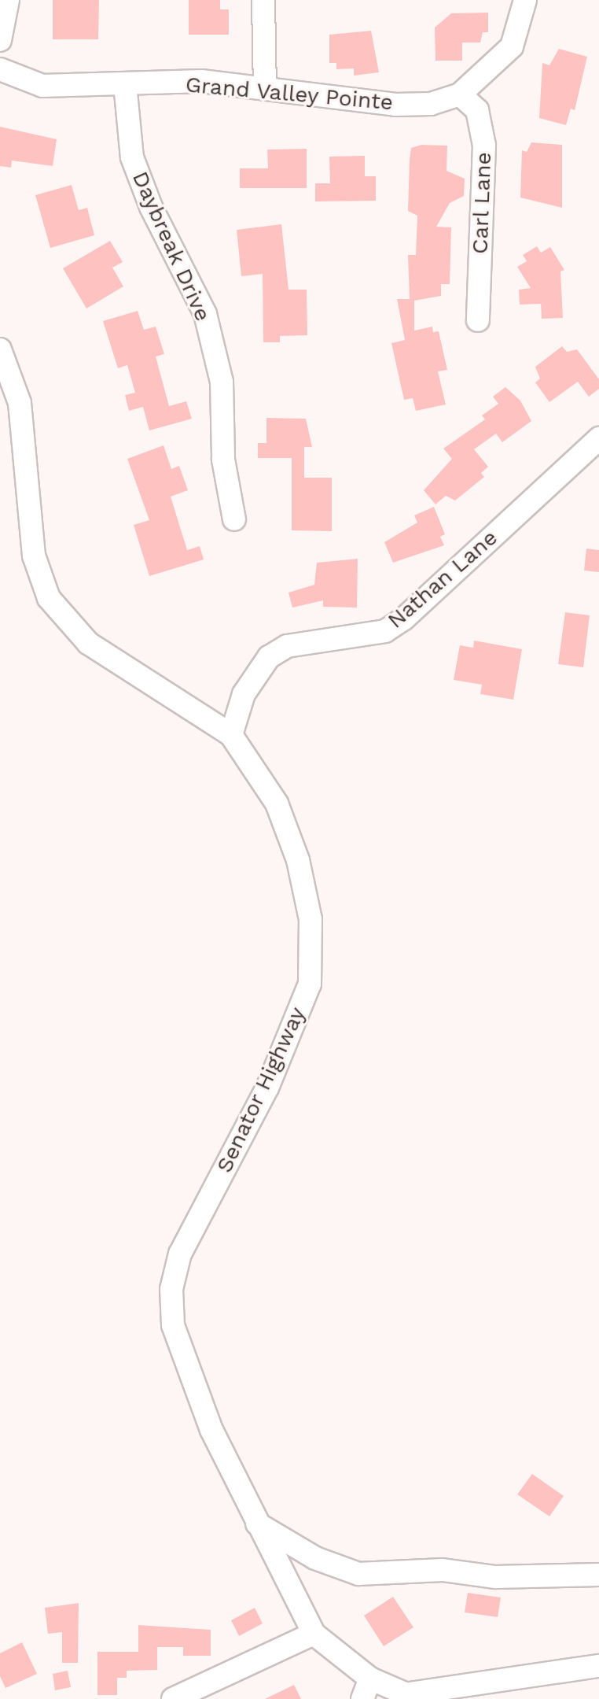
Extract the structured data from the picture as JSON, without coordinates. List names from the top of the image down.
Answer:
{
  "streets": {
    "street": [
      "Grand Valley Pointe",
      "Carl Lane",
      "Daybreak Drive",
      "Nathan Lane",
      "Senator Highway"
    ]
  },
  "crossings": [
    ["Grand Valley Pointe", "Carl Lane"],
    ["Grand Valley Pointe", "Daybreak Drive"],
    ["Nathan Lane", "Senator Highway"]
  ]
}
